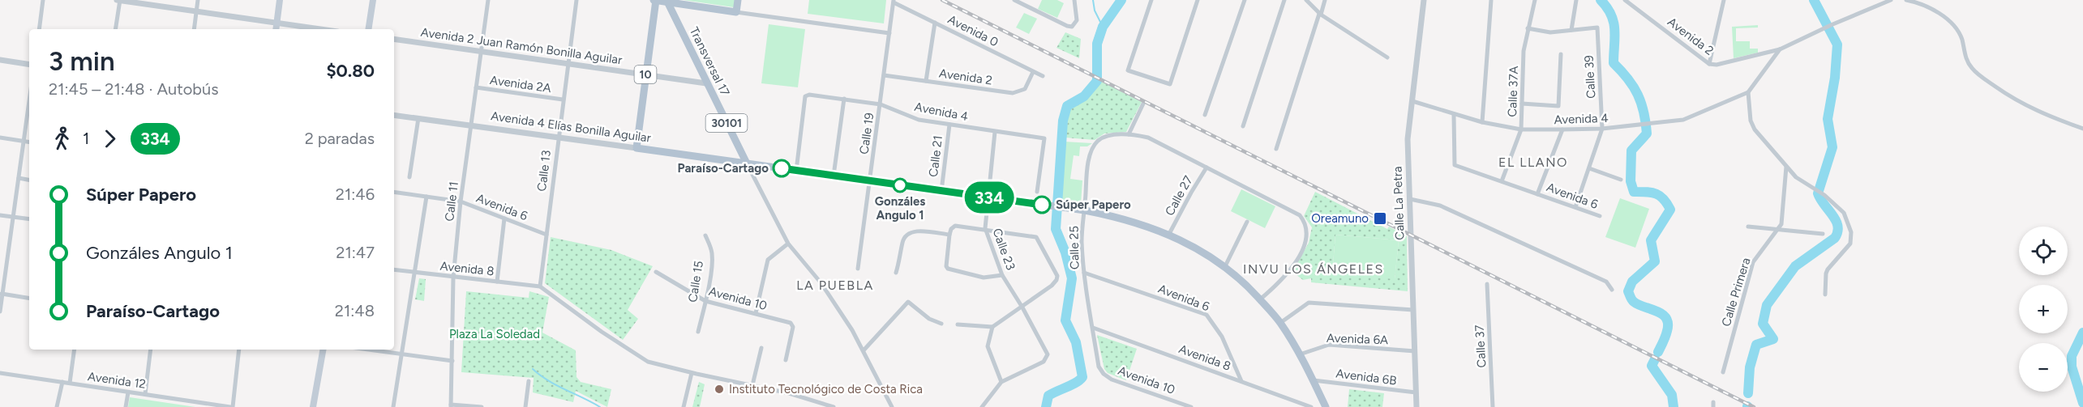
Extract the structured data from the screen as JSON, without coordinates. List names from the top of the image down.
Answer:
{
  "streets": {
    "main road": [
      "Transversal 17",
      "10",
      "30101",
      "Avenida 4 Elías Bonilla Aguilar"
    ],
    "street": [
      "Avenida 0",
      "Avenida 2",
      "Avenida 2 Juan Ramón Bonilla Aguilar",
      "Calle 39",
      "Avenida 2A",
      "Calle 37A",
      "Avenida 4",
      "Calle 19",
      "Calle 21",
      "Calle 13",
      "Calle 27",
      "Avenida 6",
      "Calle 11",
      "Calle La Petra",
      "Calle 25",
      "Calle 23",
      "Avenida 8",
      "Calle 15",
      "Calle Primera",
      "Avenida 10",
      "Avenida 6A",
      "Calle 37",
      "Avenida 6B",
      "Avenida 12"
    ]
  },
  "crossings": [
    ["Avenida 0", "Avenida 2"],
    ["Avenida 0", "Calle 19"],
    ["Avenida 2", "Calle 19"],
    ["Avenida 2 Juan Ramón Bonilla Aguilar", "Transversal 17"],
    ["Avenida 2 Juan Ramón Bonilla Aguilar", "10"],
    ["Avenida 2 Juan Ramón Bonilla Aguilar", "Calle 13"],
    ["Avenida 2 Juan Ramón Bonilla Aguilar", "Calle 11"],
    ["Transversal 17", "Avenida 4 Elías Bonilla Aguilar"],
    ["10", "Avenida 4 Elías Bonilla Aguilar"],
    ["Calle 39", "Avenida 4"],
    ["Calle 39", "Avenida 6"],
    ["Avenida 2A", "Calle 13"],
    ["Avenida 2A", "Calle 11"],
    ["Calle 37A", "Avenida 4"],
    ["Calle 37A", "Avenida 6"],
    ["Avenida 4", "Avenida 4 Elías Bonilla Aguilar"],
    ["Avenida 4", "Calle 19"],
    ["Avenida 4", "Calle 21"],
    ["Avenida 4", "Avenida 6"],
    ["Avenida 4", "Calle La Petra"],
    ["Avenida 4", "Calle 23"],
    ["Avenida 4 Elías Bonilla Aguilar", "Calle 19"],
    ["Avenida 4 Elías Bonilla Aguilar", "Calle 21"],
    ["Avenida 4 Elías Bonilla Aguilar", "Calle 13"],
    ["Avenida 4 Elías Bonilla Aguilar", "Calle 27"],
    ["Avenida 4 Elías Bonilla Aguilar", "Calle 11"],
    ["Avenida 4 Elías Bonilla Aguilar", "Calle 25"],
    ["Avenida 4 Elías Bonilla Aguilar", "Calle 23"],
    ["Avenida 4 Elías Bonilla Aguilar", "Avenida 6A"],
    ["Avenida 4 Elías Bonilla Aguilar", "Avenida 6B"],
    ["Calle 13", "Avenida 6"],
    ["Calle 13", "Avenida 8"],
    ["Avenida 6", "Calle 11"],
    ["Avenida 6", "Calle 25"],
    ["Avenida 6", "Avenida 8"],
    ["Calle 11", "Avenida 8"],
    ["Calle La Petra", "Avenida 6A"],
    ["Calle La Petra", "Avenida 6B"],
    ["Calle 25", "Avenida 8"],
    ["Calle 25", "Avenida 10"],
    ["Calle 15", "Avenida 10"]
  ],
  "districts": ["EL LLANO", "INVU LOS ÁNGELES", "LA PUEBLA"],
  "parks": ["Plaza La Soledad"],
  "places": {
    "other": [
      "Paraíso-Cartago",
      "Gonzáles Angulo 1",
      "Súper Papero",
      "Instituto Tecnológico de Costa Rica"
    ],
    "transit": ["Oreamuno"]
  },
  "lines": ["bus line 334"],
  "page": {
    "on_map": "334",
    "heading": ["3 min", "21:45 – 21:48 · Autobús", "$0.80"],
    "legs": ["1", "334", "2 paradas"],
    "list": [
      {
        "name": "Súper Papero",
        "value": "21:46"
      },
      {
        "name": "Gonzáles Angulo 1",
        "value": "21:47"
      },
      {
        "name": "Paraíso-Cartago",
        "value": "21:48"
      }
    ],
    "map_buttons": ["+", "−"]
  }
}
